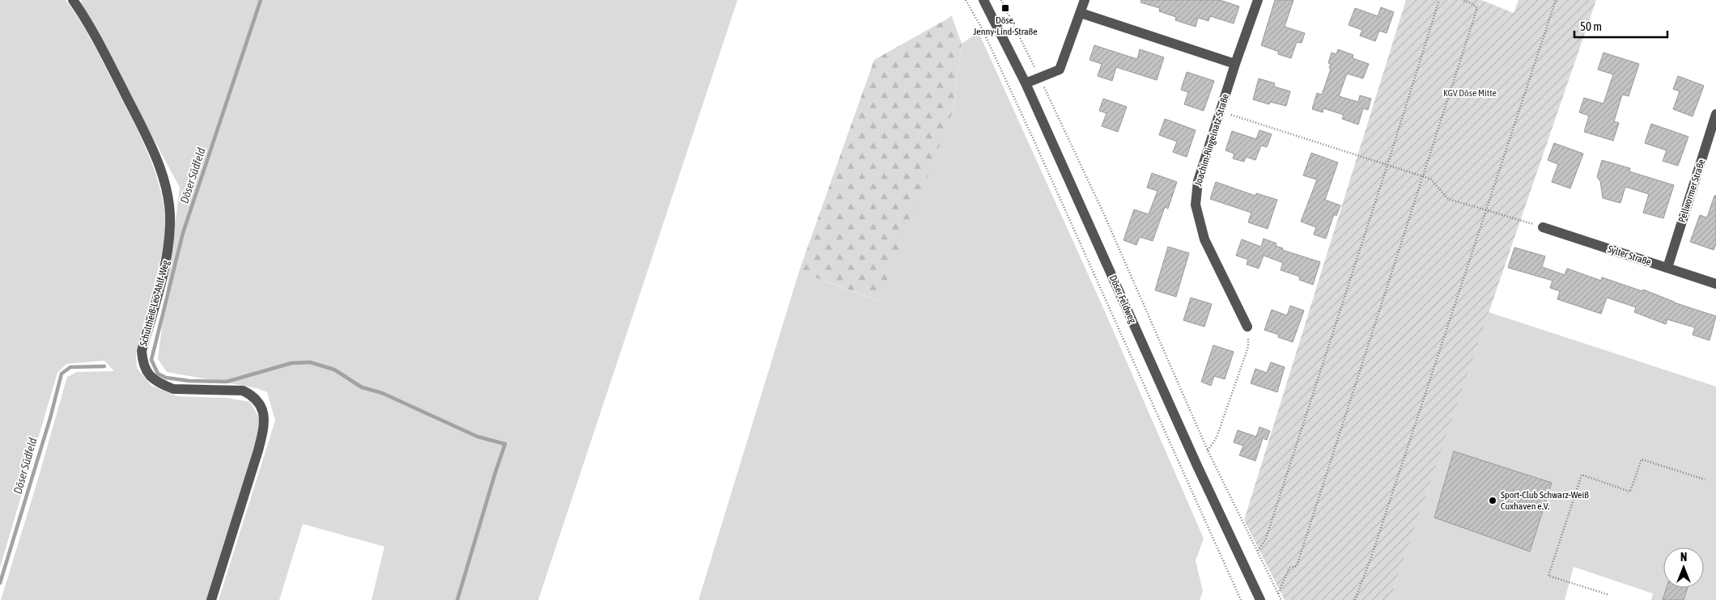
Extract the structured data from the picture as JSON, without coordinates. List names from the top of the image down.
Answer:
{
  "streets": {
    "street": [
      "Joachim-Ringelnatz-Straße",
      "Pellwormer Straße",
      "Sylter Straße",
      "Döser Feldweg",
      "Schultheiß-Leo-Ahlf-Weg"
    ]
  },
  "crossings": [
    ["Pellwormer Straße", "Sylter Straße"]
  ],
  "water": ["Döser Südfeld"],
  "parks": ["KGV Döse Mitte"],
  "places": {
    "transit": ["Döse, Jenny-Lind-Straße"],
    "other": ["Sport-Club Schwarz-Weiß Cuxhaven e.V."]
  },
  "scale_bar": "50 m",
  "north": "top"
}
